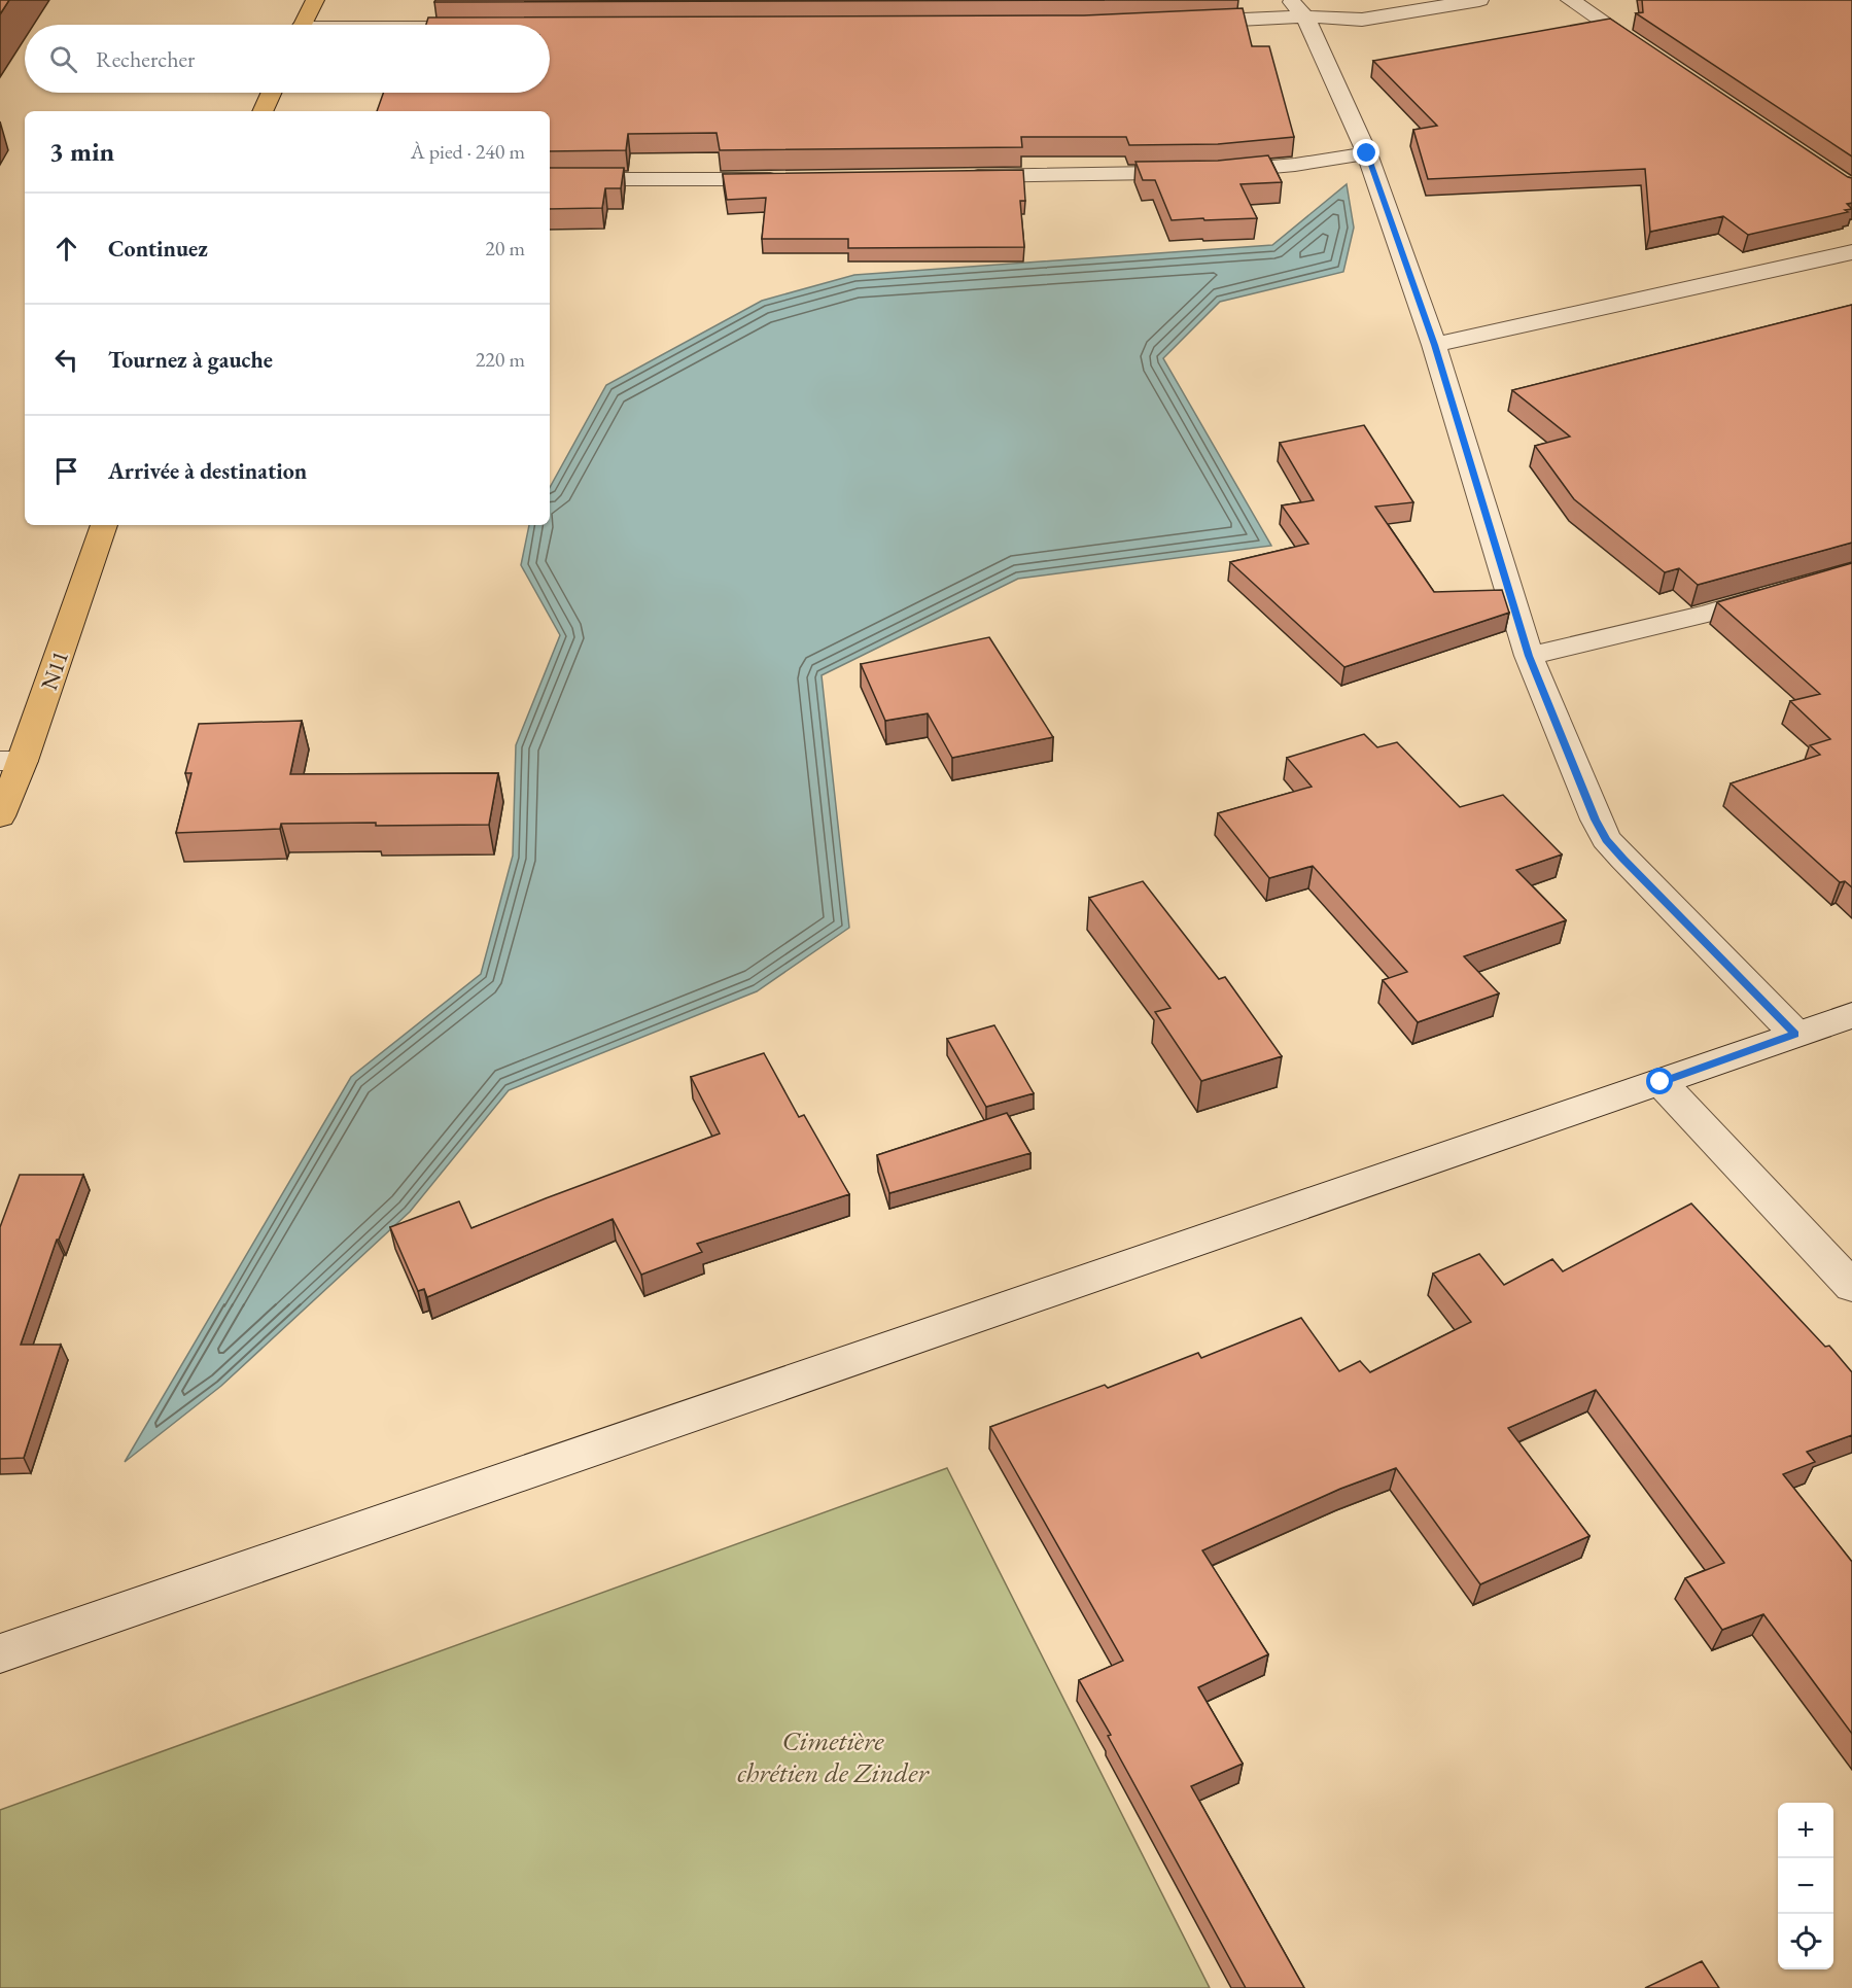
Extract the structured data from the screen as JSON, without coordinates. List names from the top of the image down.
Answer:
{
  "streets": {
    "main road": ["N11"]
  },
  "parks": ["Cimetière chrétien de Zinder"],
  "page": {
    "search": "Rechercher",
    "heading": ["3 min", "À pied · 240 m"],
    "list": [
      ["Continuez", "20 m"],
      ["Tournez à gauche", "220 m"],
      "Arrivée à destination"
    ],
    "map_buttons": ["+", "−"]
  }
}
